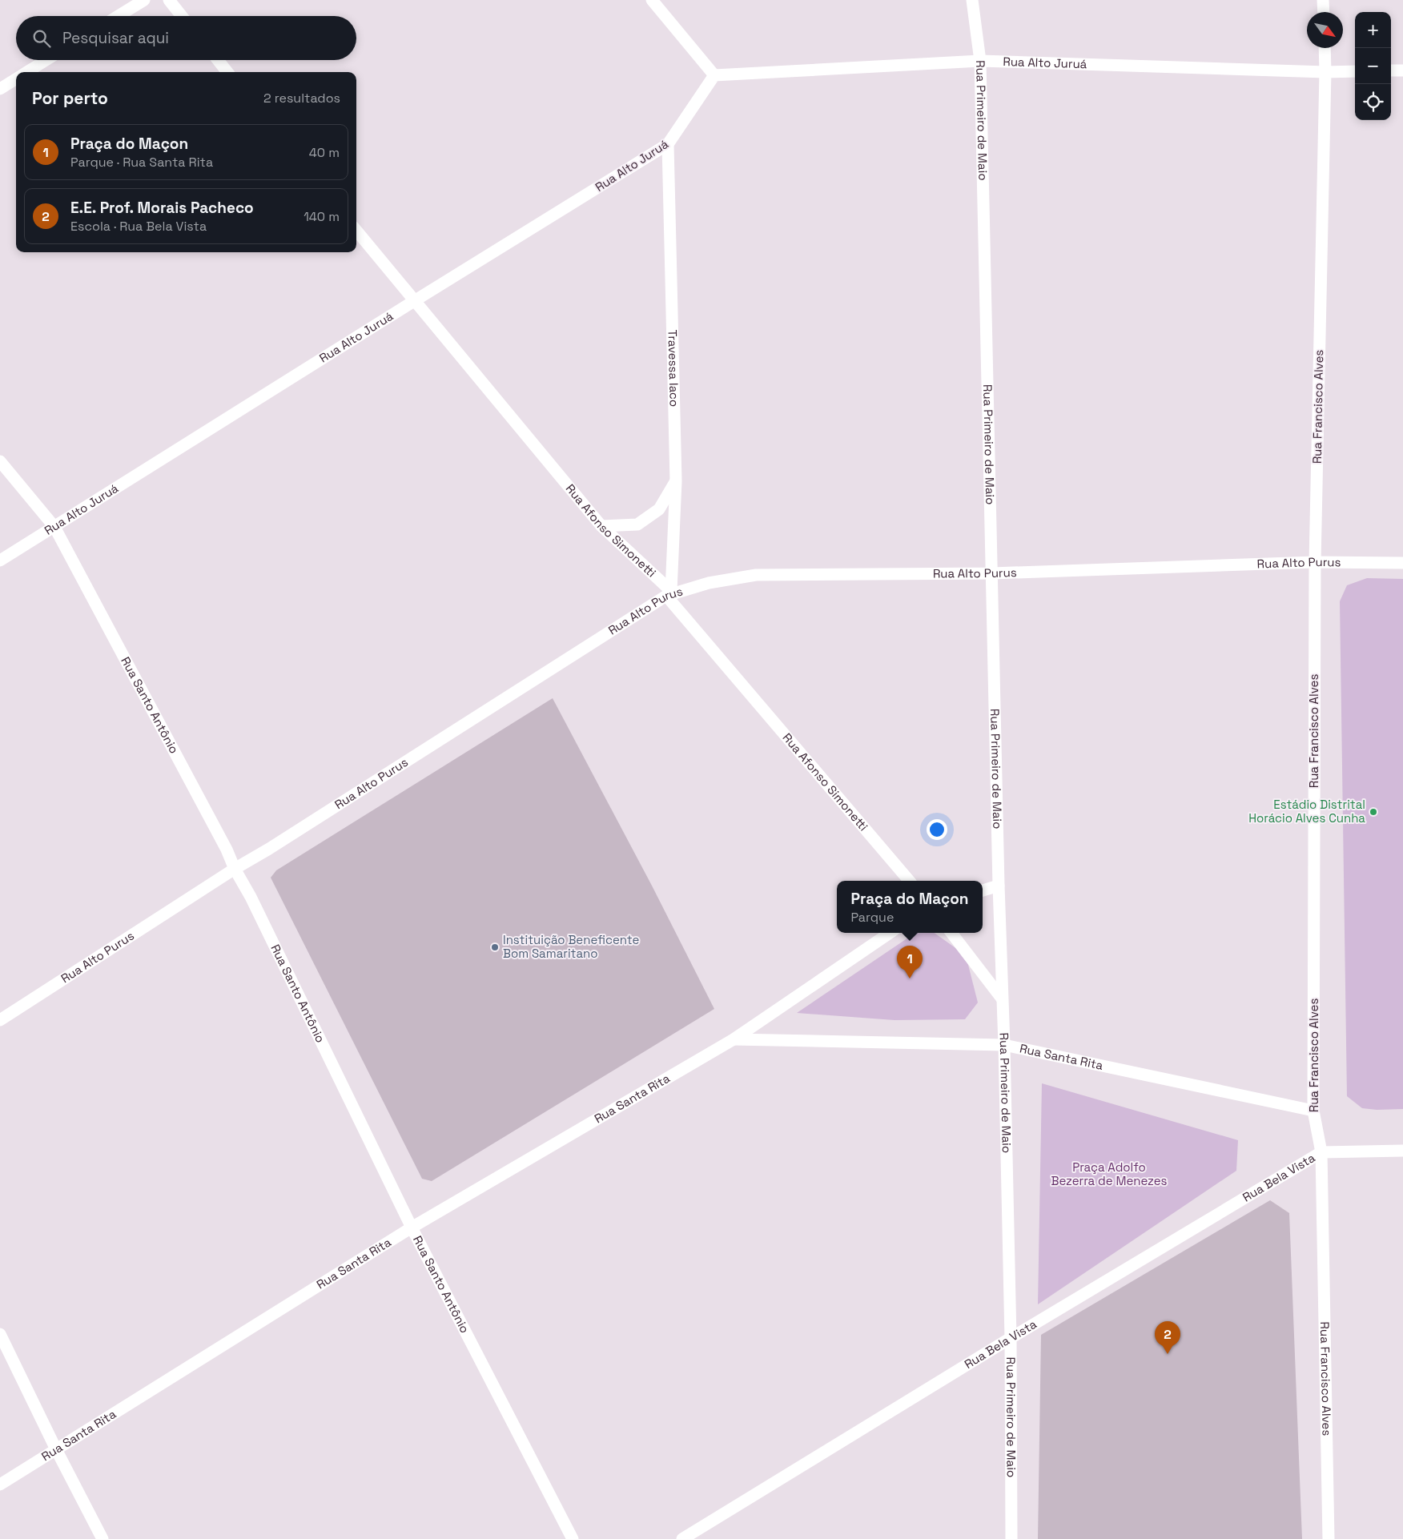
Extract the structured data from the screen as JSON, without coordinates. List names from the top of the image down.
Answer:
{
  "streets": {
    "street": [
      "Rua Alto Juruá",
      "Rua Primeiro de Maio",
      "Travessa Iaco",
      "Rua Francisco Alves",
      "Rua Afonso Simonetti",
      "Rua Alto Purus",
      "Rua Santo Antônio",
      "Rua Santa Rita",
      "Rua Bela Vista"
    ]
  },
  "crossings": [
    ["Rua Alto Juruá", "Rua Primeiro de Maio"],
    ["Rua Alto Juruá", "Travessa Iaco"],
    ["Rua Alto Juruá", "Rua Francisco Alves"],
    ["Rua Alto Juruá", "Rua Afonso Simonetti"],
    ["Rua Alto Juruá", "Rua Santo Antônio"],
    ["Rua Primeiro de Maio", "Rua Alto Purus"],
    ["Rua Primeiro de Maio", "Rua Santa Rita"],
    ["Rua Primeiro de Maio", "Rua Bela Vista"],
    ["Travessa Iaco", "Rua Afonso Simonetti"],
    ["Travessa Iaco", "Rua Alto Purus"],
    ["Rua Francisco Alves", "Rua Alto Purus"],
    ["Rua Francisco Alves", "Rua Santa Rita"],
    ["Rua Francisco Alves", "Rua Bela Vista"],
    ["Rua Afonso Simonetti", "Rua Alto Purus"],
    ["Rua Alto Purus", "Rua Santo Antônio"],
    ["Rua Santo Antônio", "Rua Santa Rita"]
  ],
  "parks": ["Praça Adolfo Bezerra de Menezes"],
  "places": ["Estádio Distrital Horácio Alves Cunha", "Instituição Beneficente Bom Samaritano"],
  "north": "bottom right",
  "page": {
    "map_buttons": ["+", "−"],
    "search": "Pesquisar aqui",
    "heading": ["Por perto", "2 resultados"],
    "list": [
      {
        "mark": "1",
        "name": "Praça do Maçon",
        "note": "Parque · Rua Santa Rita",
        "value": "40 m"
      },
      {
        "mark": "2",
        "name": "E.E. Prof. Morais Pacheco",
        "note": "Escola · Rua Bela Vista",
        "value": "140 m"
      }
    ],
    "popup": ["Praça do Maçon", "Parque"],
    "pins": ["1", "2"]
  }
}
